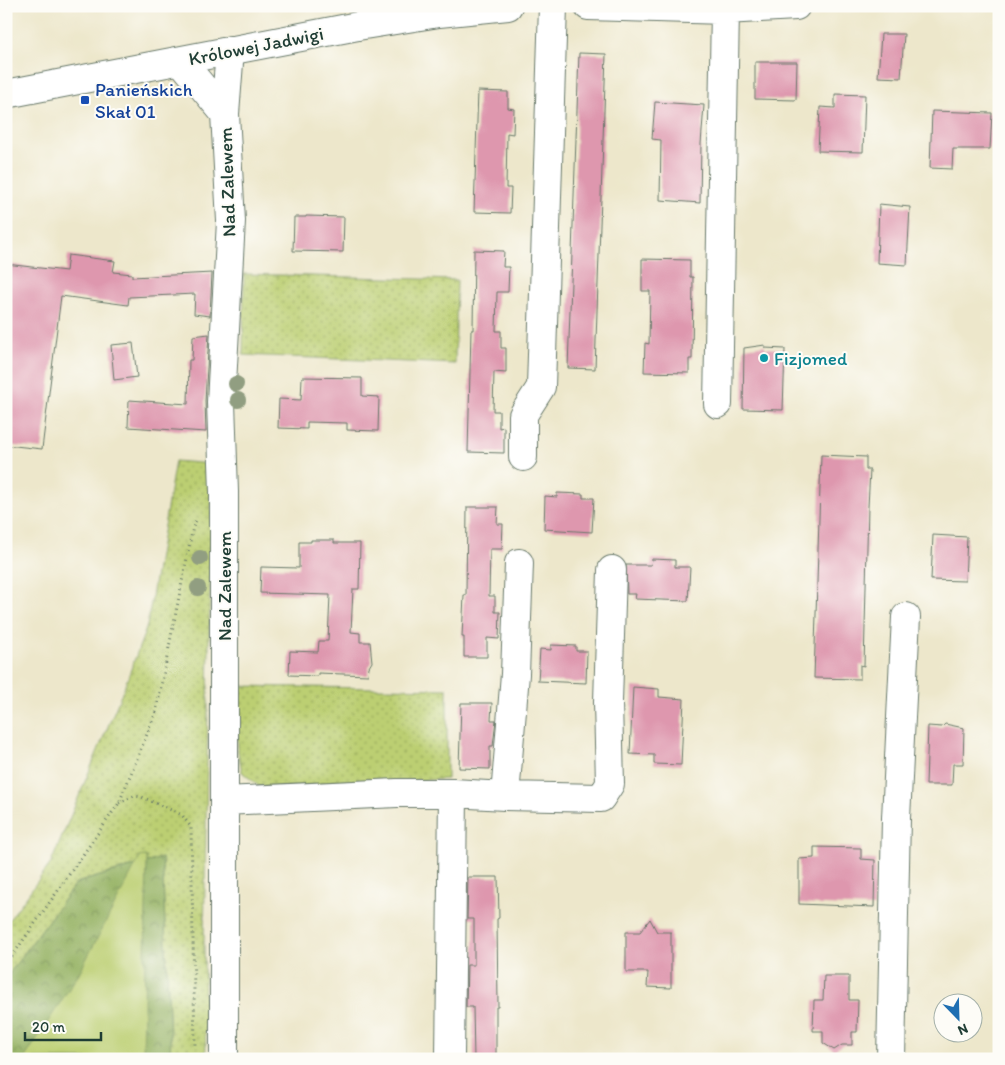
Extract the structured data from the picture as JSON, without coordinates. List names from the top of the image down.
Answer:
{
  "streets": {
    "street": ["Królowej Jadwigi", "Nad Zalewem"]
  },
  "crossings": [
    ["Królowej Jadwigi", "Nad Zalewem"]
  ],
  "places": {
    "transit": ["Panieńskich Skał 01"],
    "other": ["Fizjomed"]
  },
  "scale_bar": "20 m",
  "north": "bottom right"
}
